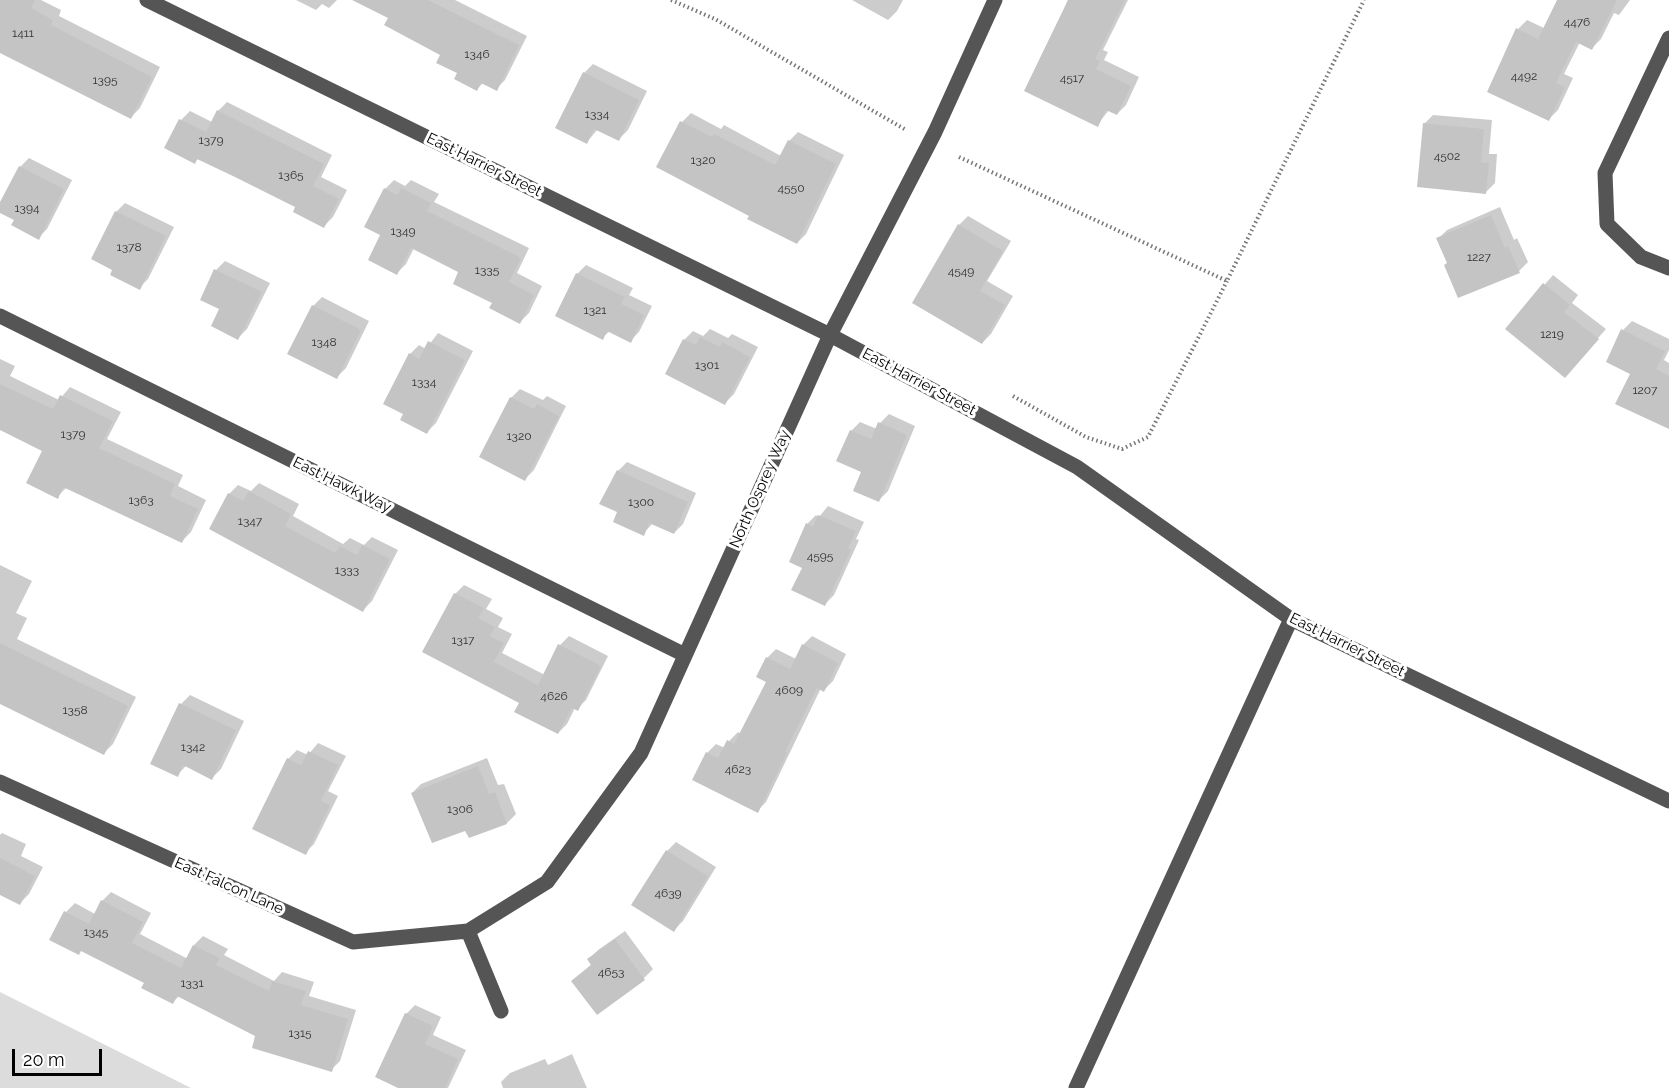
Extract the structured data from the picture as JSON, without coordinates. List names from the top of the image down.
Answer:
{
  "streets": {
    "street": [
      "East Harrier Street",
      "East Hawk Way",
      "North Osprey Way",
      "East Falcon Lane"
    ]
  },
  "crossings": [
    ["East Harrier Street", "North Osprey Way"],
    ["East Hawk Way", "North Osprey Way"],
    ["North Osprey Way", "East Falcon Lane"]
  ],
  "house_numbers": [
    "4476",
    "1411",
    "1346",
    "4492",
    "4517",
    "1395",
    "1334",
    "1379",
    "4502",
    "1320",
    "1365",
    "4550",
    "1394",
    "1349",
    "1378",
    "1227",
    "1335",
    "4549",
    "1321",
    "1219",
    "1348",
    "1301",
    "1334",
    "1207",
    "1379",
    "1320",
    "1363",
    "1300",
    "1347",
    "4595",
    "1333",
    "1317",
    "4609",
    "4626",
    "1358",
    "1342",
    "4623",
    "1306",
    "4639",
    "1345",
    "4653",
    "1331",
    "1315"
  ],
  "scale_bar": "20 m"
}
